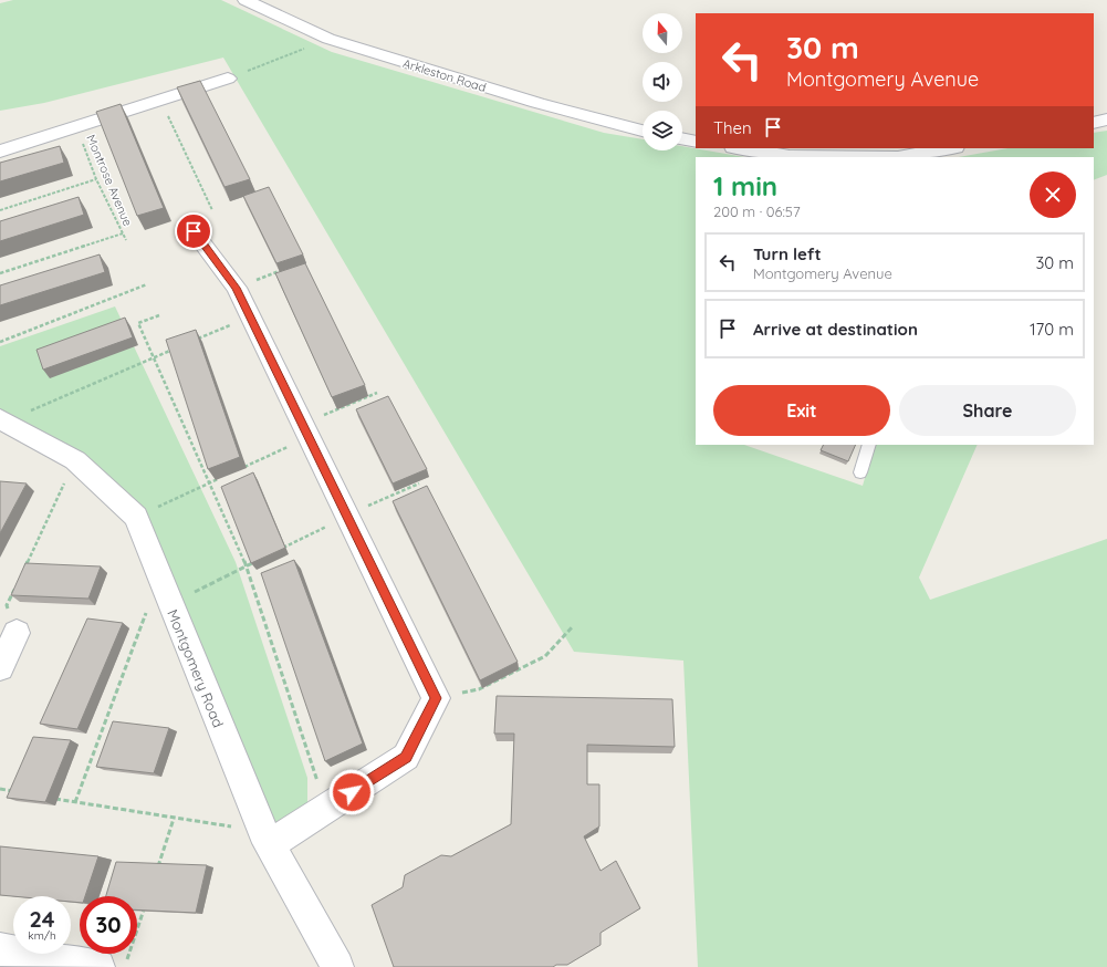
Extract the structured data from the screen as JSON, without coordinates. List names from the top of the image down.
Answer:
{
  "streets": {
    "street": ["Arkleston Road", "Montgomery Road"],
    "path": ["Montrose Avenue"]
  },
  "north": "top",
  "page": {
    "turn": ["30 m", "Montgomery Avenue"],
    "then": "Then",
    "heading": ["1 min", "200 m · 06:57"],
    "list": [
      {
        "name": "Turn left",
        "note": "Montgomery Avenue",
        "value": "30 m"
      },
      {
        "name": "Arrive at destination",
        "value": "170 m"
      }
    ],
    "buttons": ["Exit", "Share"],
    "speed": "24 km/h",
    "limit": "30"
  }
}
